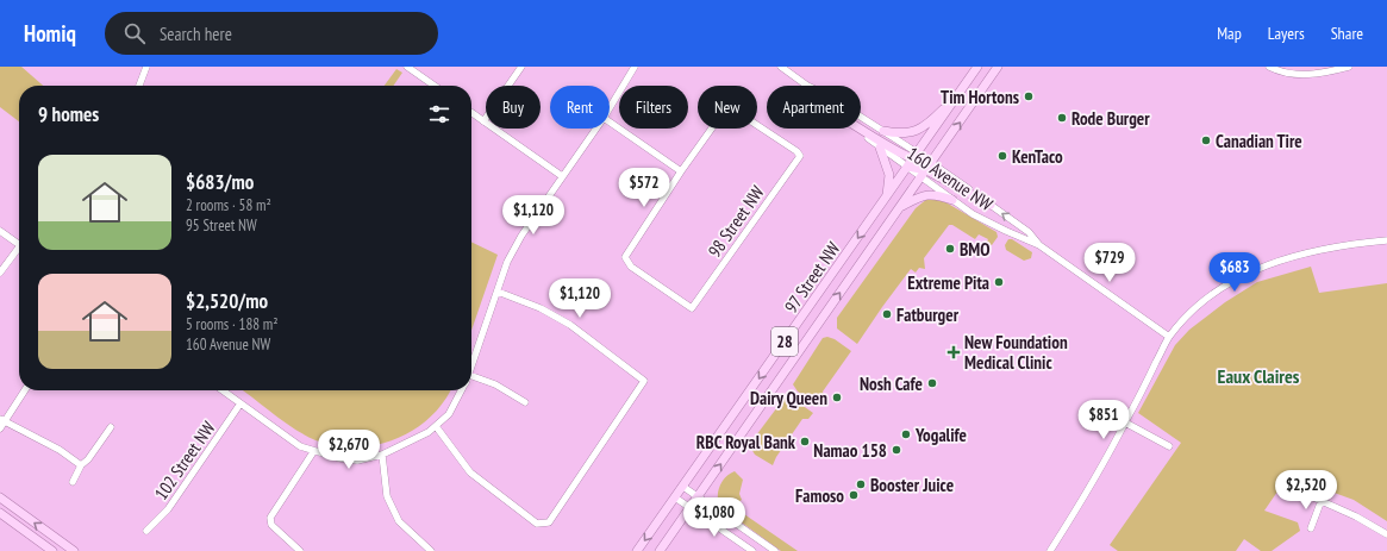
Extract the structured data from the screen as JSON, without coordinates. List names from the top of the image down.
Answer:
{
  "streets": {
    "main road": ["97 Street NW", "28"],
    "street": ["160 Avenue NW", "98 Street NW", "102 Street NW"]
  },
  "crossings": [
    ["160 Avenue NW", "97 Street NW"]
  ],
  "districts": ["Eaux Claires"],
  "places": {
    "other": [
      "Tim Hortons",
      "Rode Burger",
      "Canadian Tire",
      "KenTaco",
      "BMO",
      "Extreme Pita",
      "Fatburger",
      "Nosh Cafe",
      "Dairy Queen",
      "Yogalife",
      "RBC Royal Bank",
      "Namao 158",
      "Booster Juice",
      "Famoso"
    ],
    "health": ["New Foundation Medical Clinic"]
  },
  "page": {
    "header": "Homiq",
    "search": "Search here",
    "nav": ["Map", "Layers", "Share"],
    "chip": [
      "Buy",
      "Rent",
      "Filters",
      "New",
      "Apartment"
    ],
    "heading": "9 homes",
    "list": [
      {
        "name": "$683/mo",
        "note": "2 rooms · 58 m² · 95 Street NW"
      },
      {
        "name": "$2,520/mo",
        "note": "5 rooms · 188 m² · 160 Avenue NW"
      }
    ],
    "price": [
      "$572",
      "$1,120",
      "$729",
      "$683",
      "$1,120",
      "$851",
      "$2,670",
      "$2,520",
      "$1,080"
    ]
  }
}
